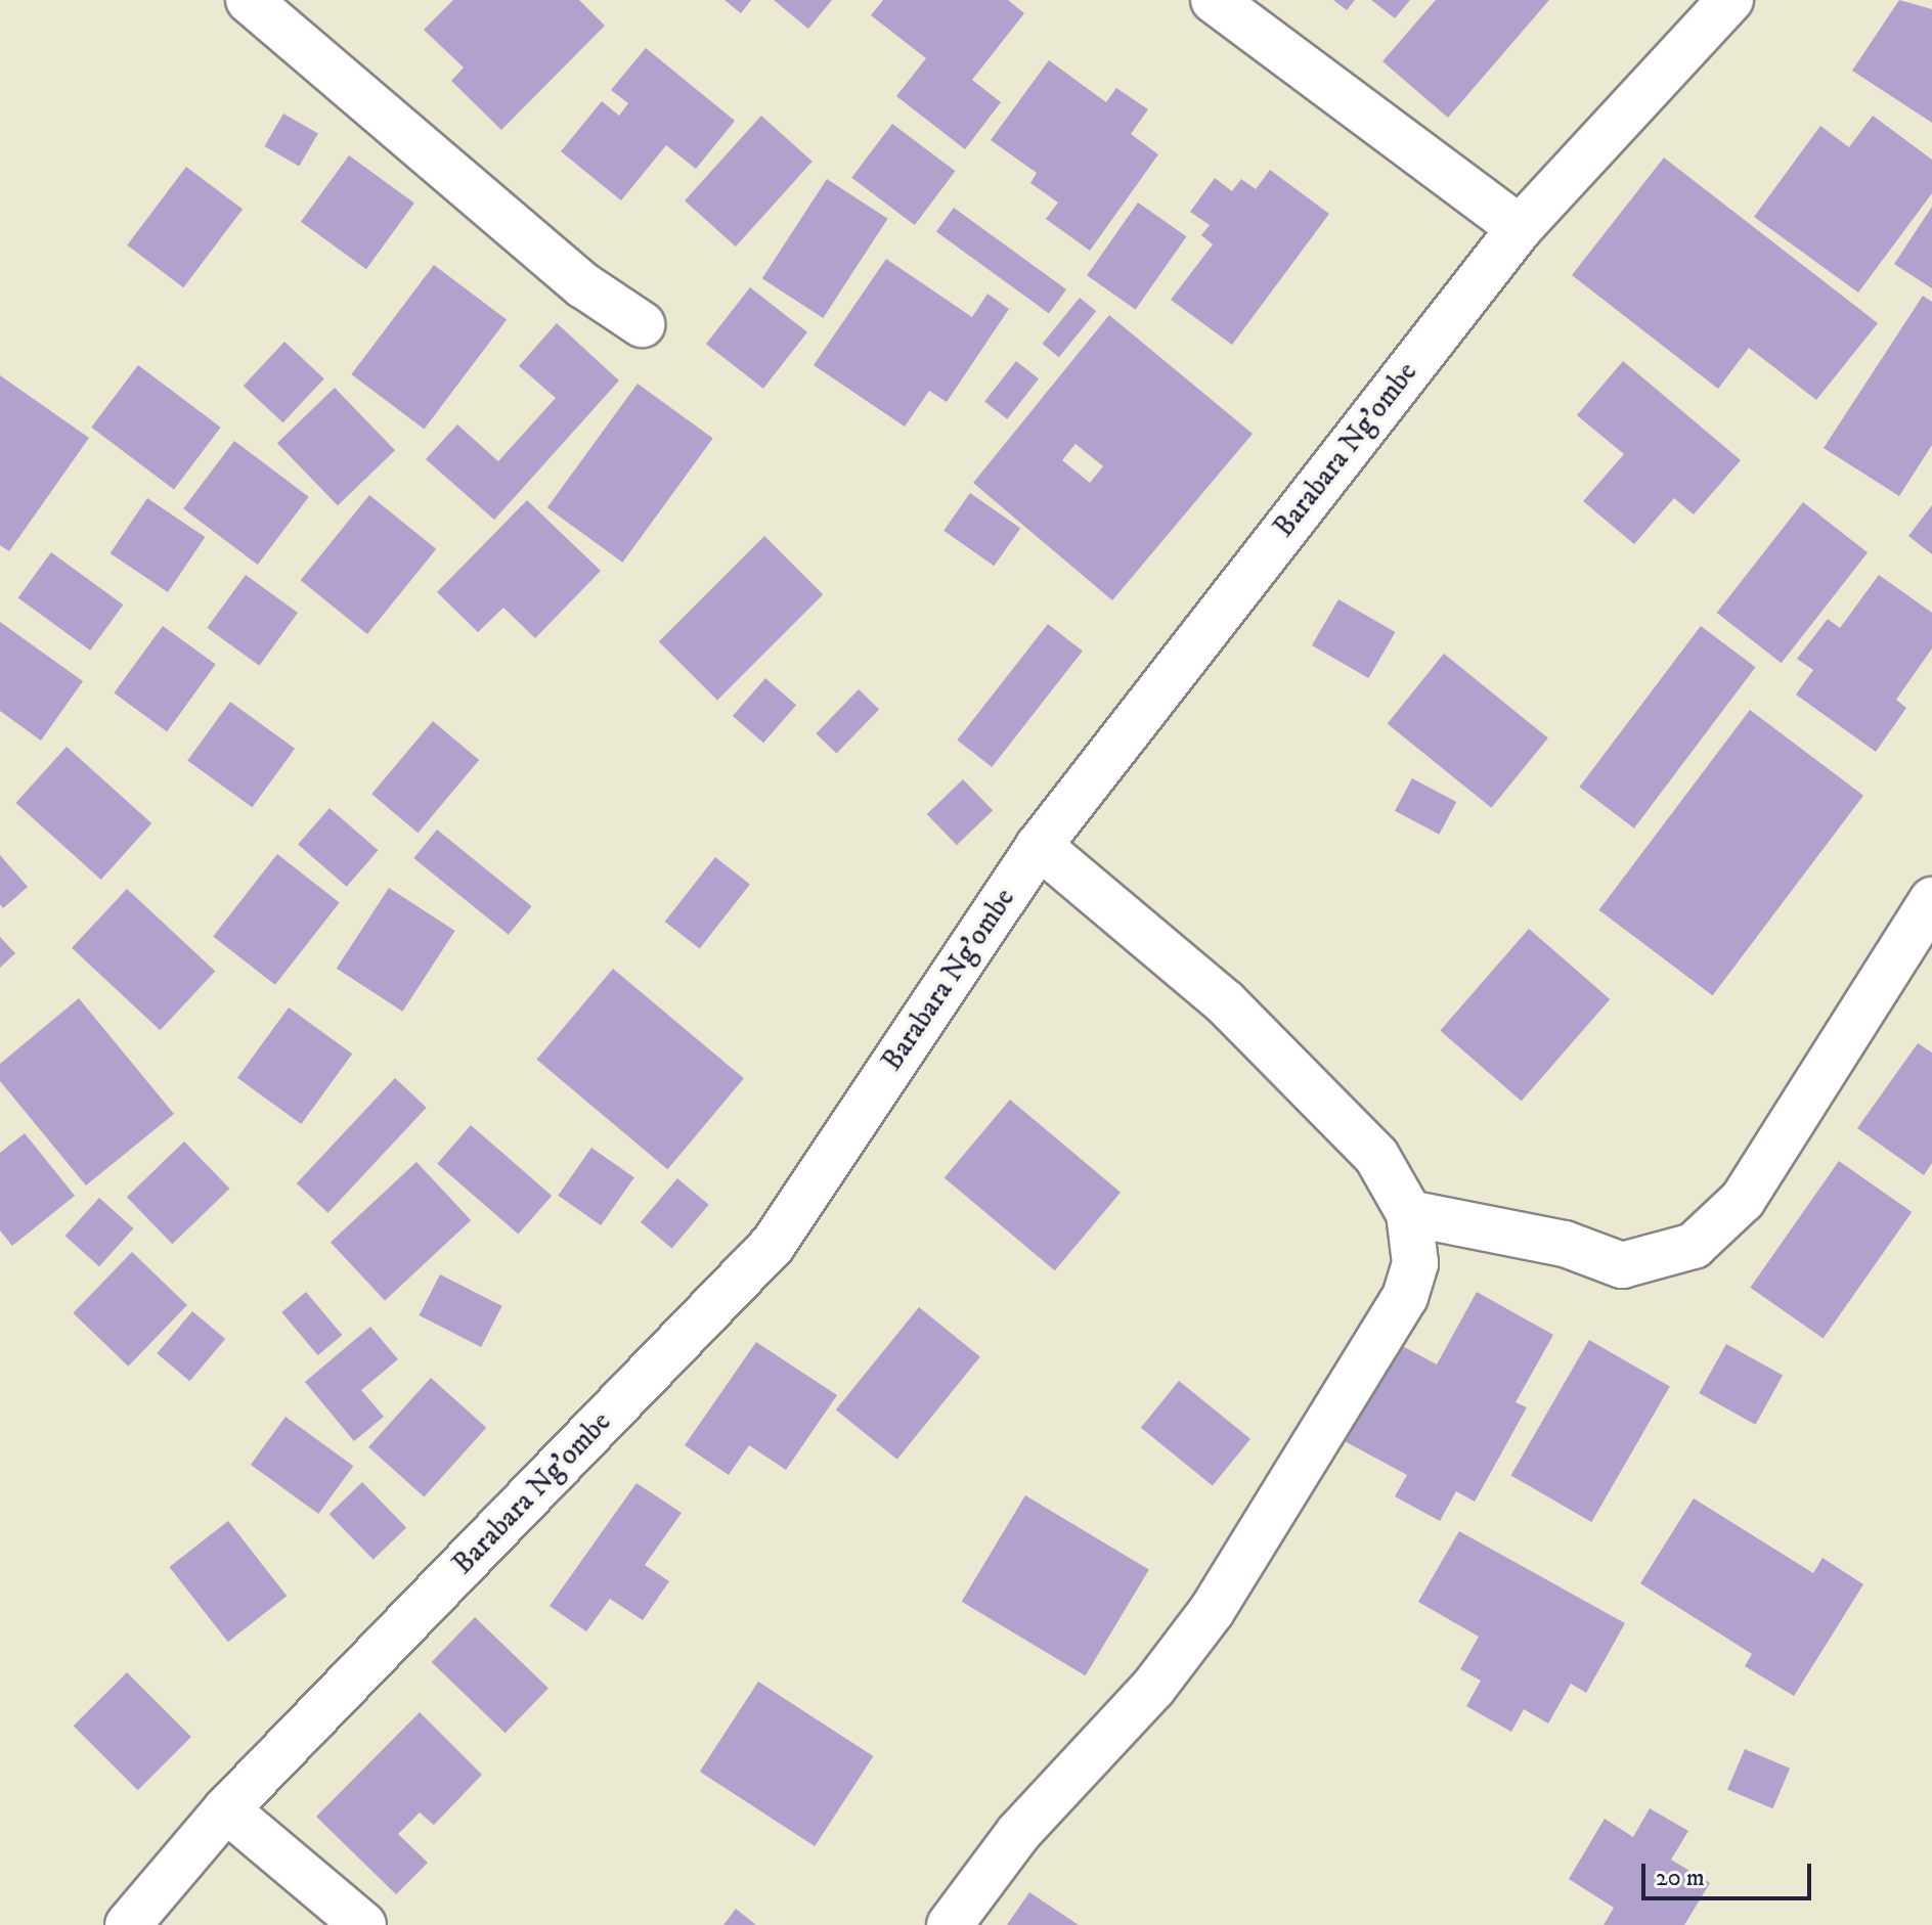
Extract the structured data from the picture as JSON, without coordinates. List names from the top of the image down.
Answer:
{
  "streets": {
    "street": ["Barabara Ng'ombe"]
  },
  "scale_bar": "20 m"
}
